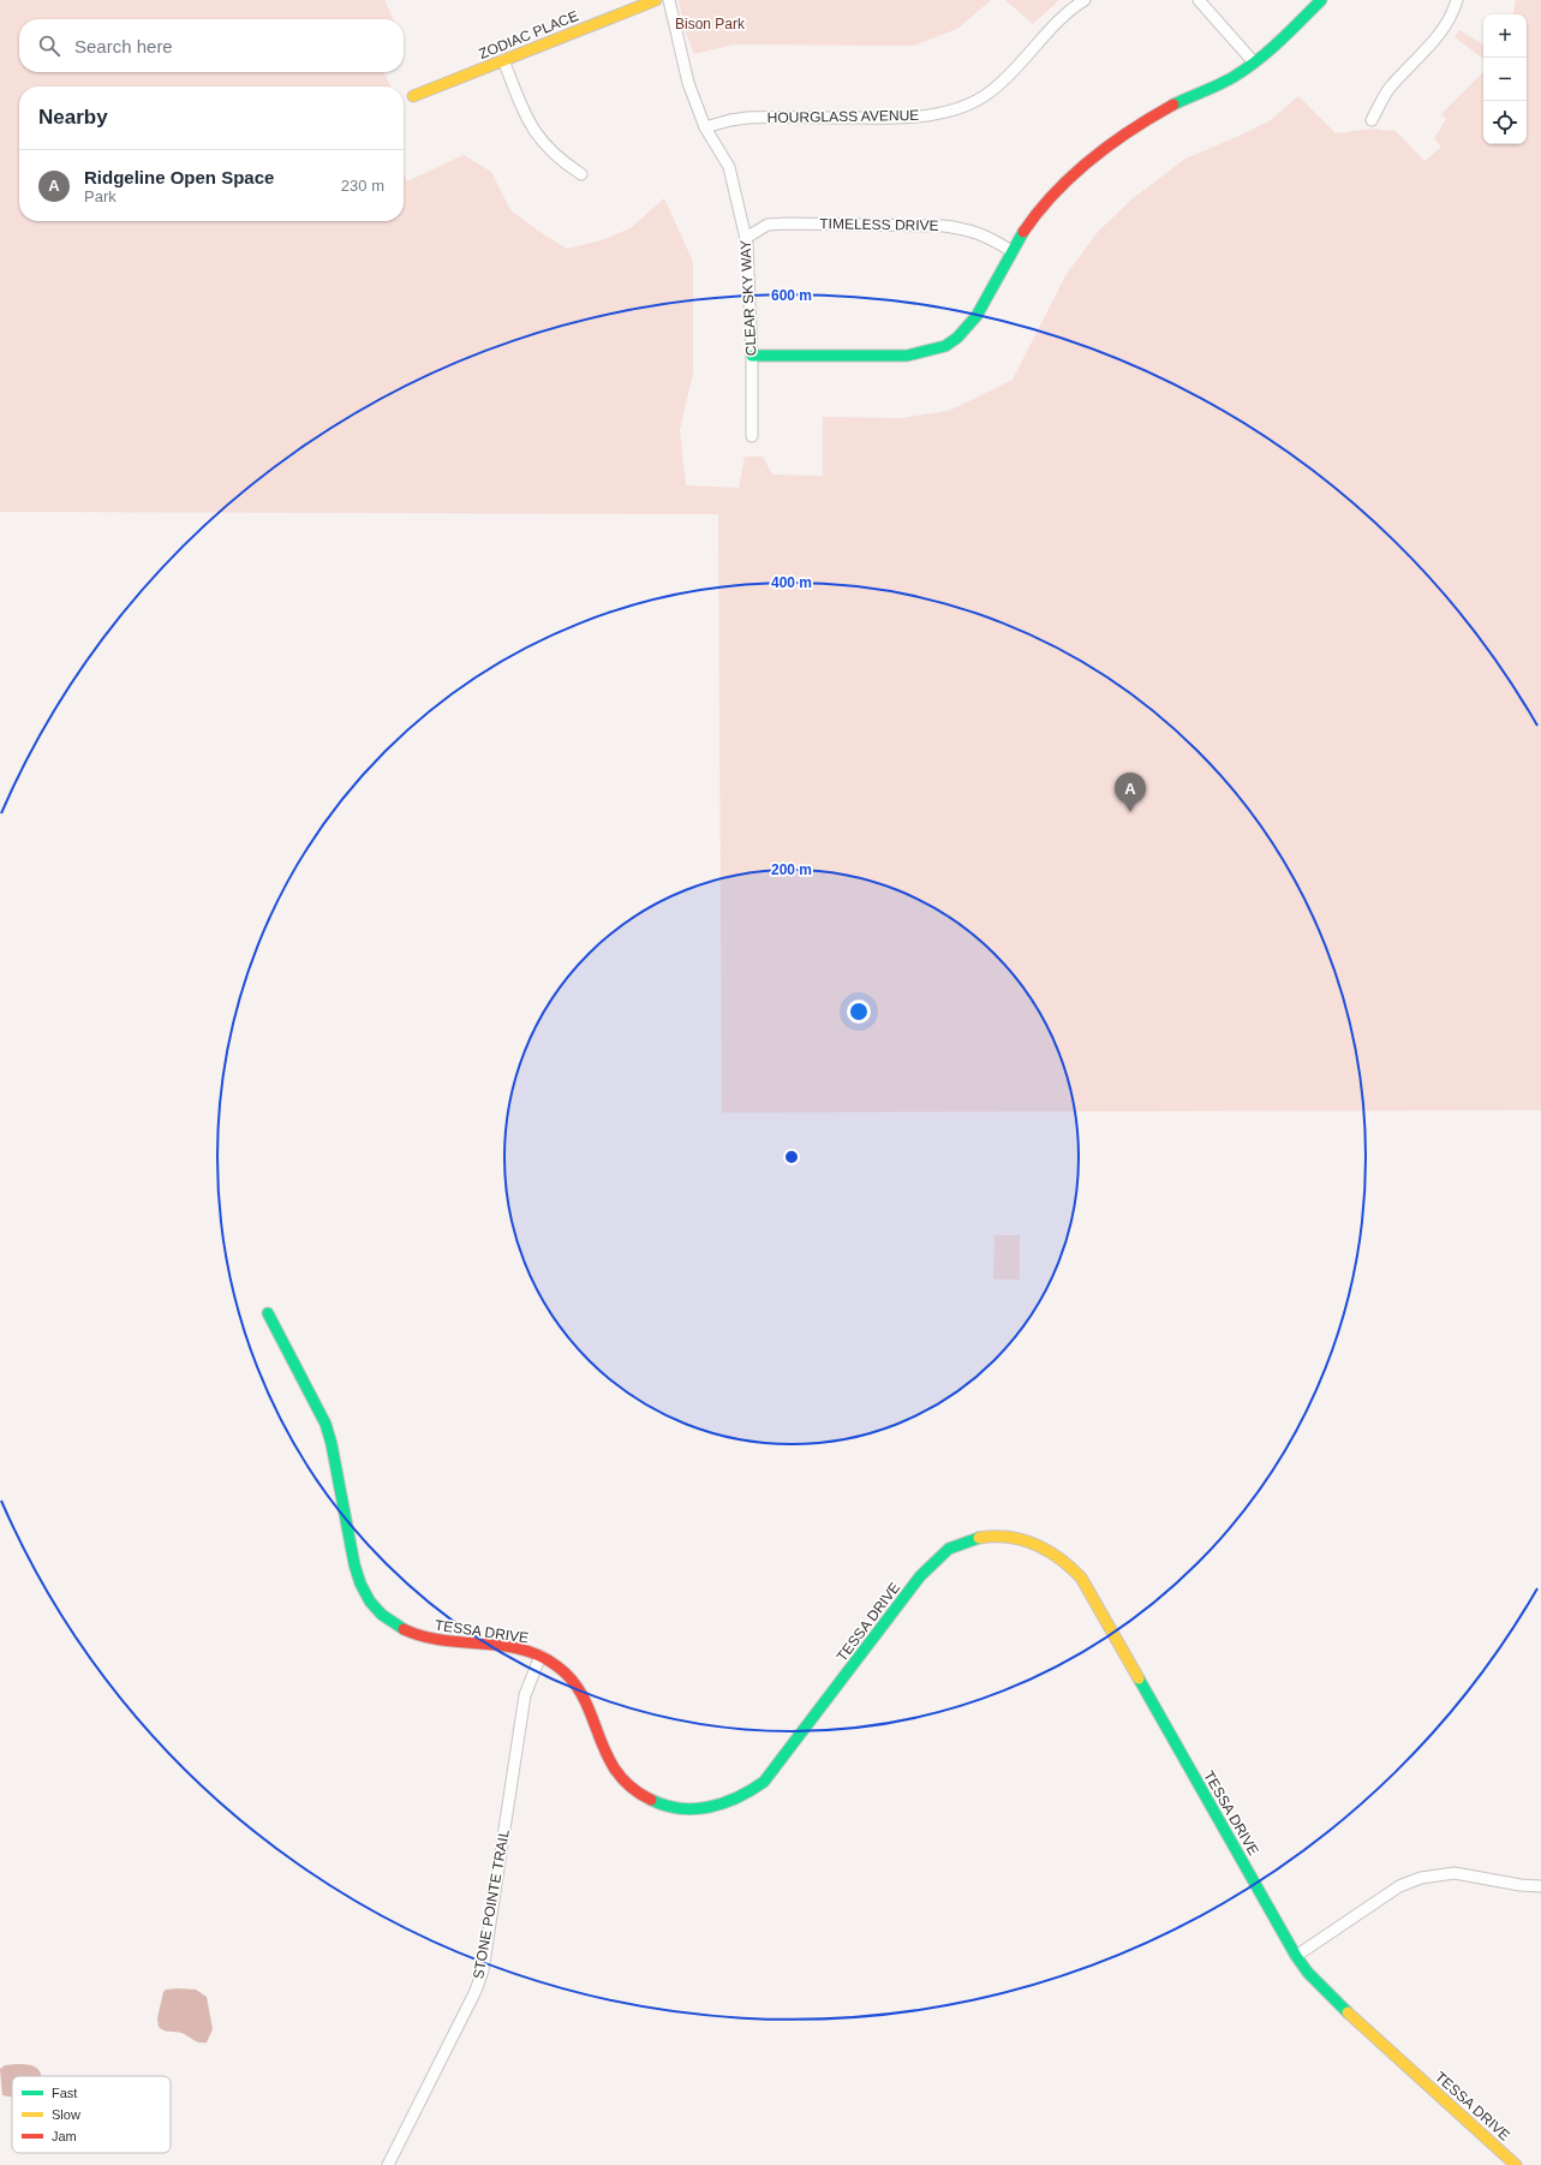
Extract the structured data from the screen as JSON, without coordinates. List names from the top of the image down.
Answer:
{
  "streets": {
    "street": [
      "ZODIAC PLACE",
      "HOURGLASS AVENUE",
      "TIMELESS DRIVE",
      "CLEAR SKY WAY",
      "TESSA DRIVE",
      "STONE POINTE TRAIL"
    ]
  },
  "crossings": [
    ["HOURGLASS AVENUE", "CLEAR SKY WAY"],
    ["TIMELESS DRIVE", "CLEAR SKY WAY"],
    ["TESSA DRIVE", "STONE POINTE TRAIL"]
  ],
  "parks": ["Bison Park"],
  "legend": ["Fast", "Slow", "Jam"],
  "page": {
    "map_buttons": ["+", "−"],
    "search": "Search here",
    "heading": "Nearby",
    "list": [
      {
        "mark": "A",
        "name": "Ridgeline Open Space",
        "note": "Park",
        "value": "230 m"
      }
    ],
    "pins": "A"
  },
  "rings": ["600 m", "400 m", "200 m"]
}
